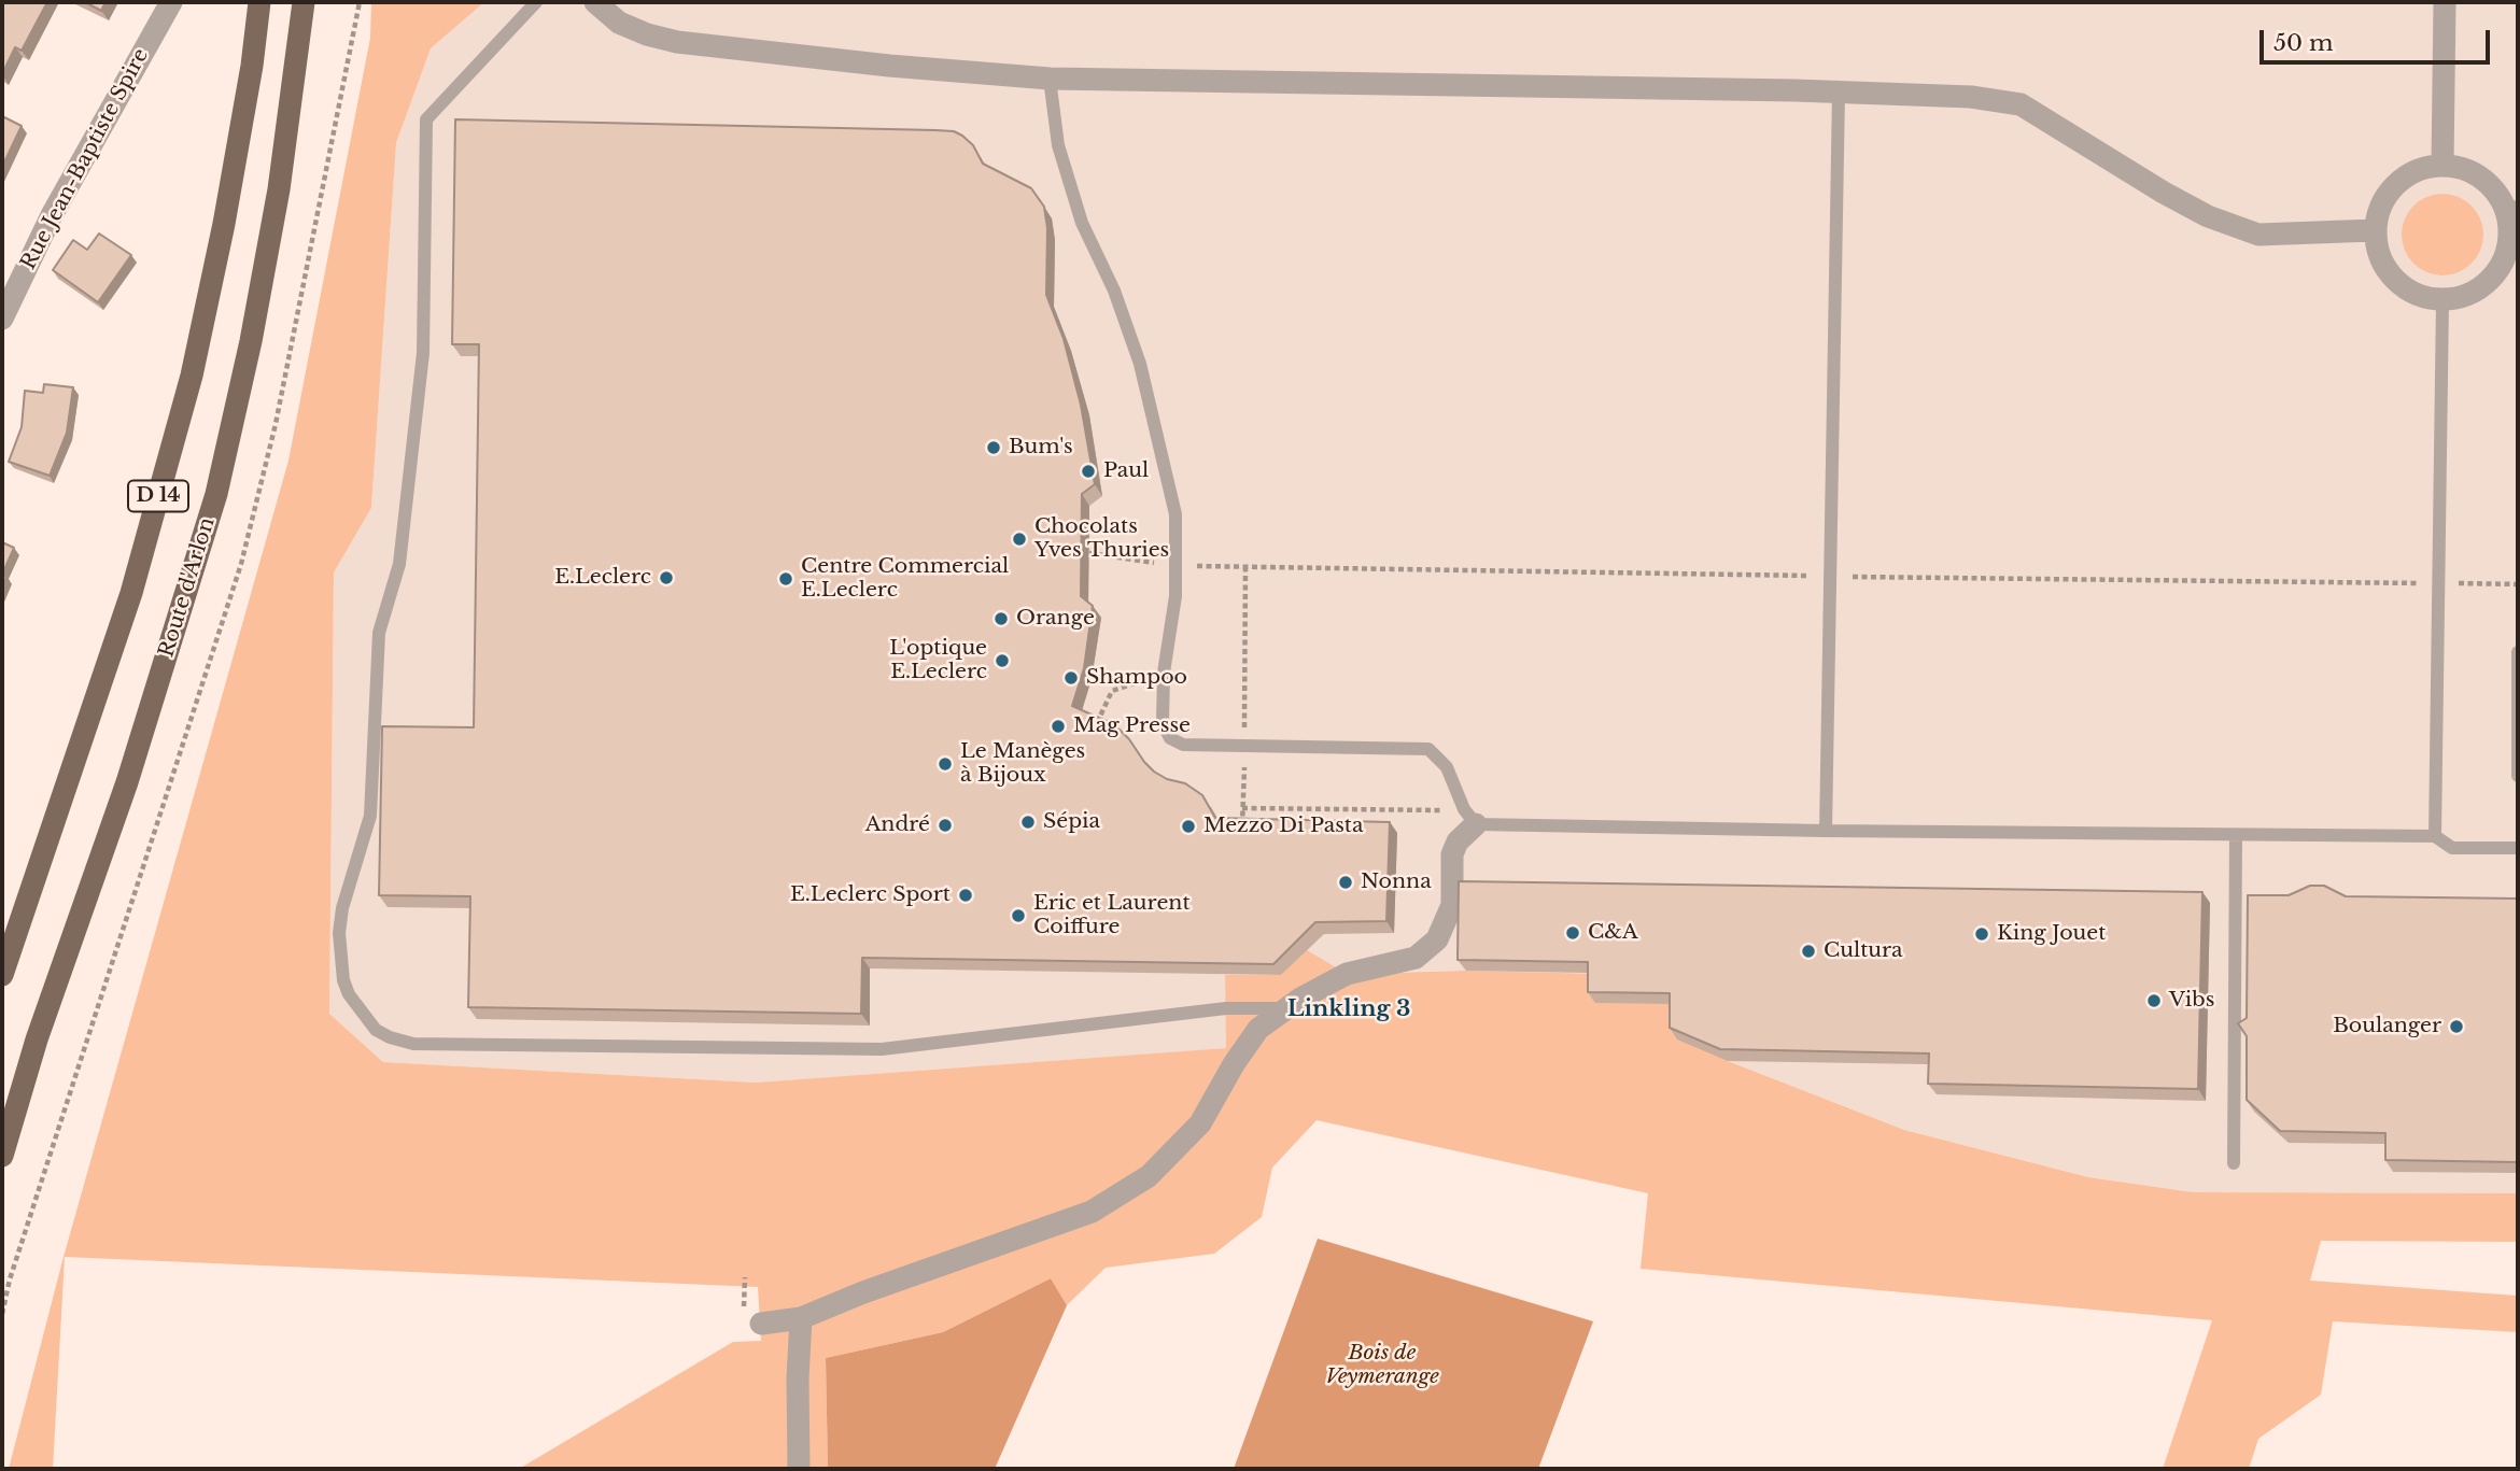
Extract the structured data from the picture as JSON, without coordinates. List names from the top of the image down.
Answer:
{
  "streets": {
    "main road": ["D 14", "Route d'Arlon"],
    "street": ["Rue Jean-Baptiste Spire"]
  },
  "districts": ["Linkling 3"],
  "parks": ["Bois de Veymerange"],
  "places": [
    "Bum's",
    "Paul",
    "Chocolats Yves Thuries",
    "E.Leclerc",
    "Centre Commercial E.Leclerc",
    "Orange",
    "L'optique E.Leclerc",
    "Shampoo",
    "Mag Presse",
    "Le Manèges à Bijoux",
    "Sépia",
    "André",
    "Mezzo Di Pasta",
    "Nonna",
    "E.Leclerc Sport",
    "Eric et Laurent Coiffure",
    "C&A",
    "King Jouet",
    "Cultura",
    "Vibs",
    "Boulanger"
  ],
  "scale_bar": "50 m"
}
